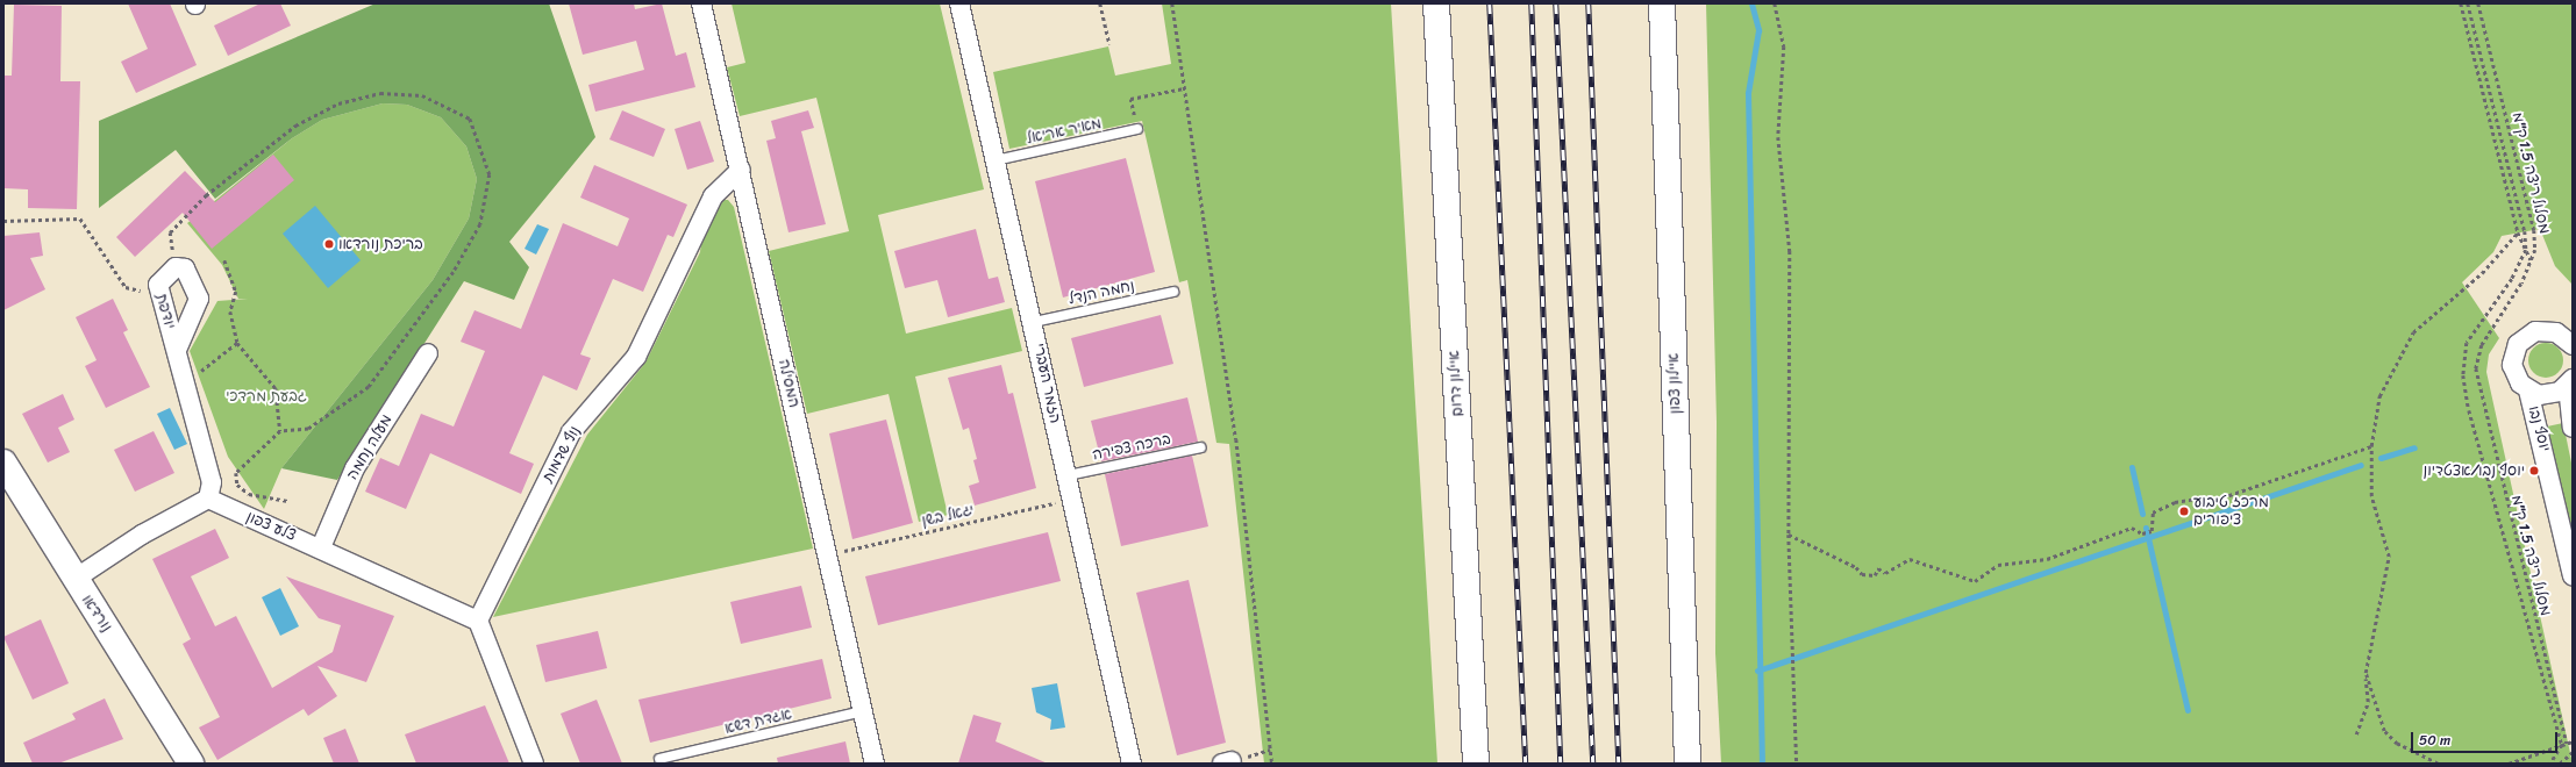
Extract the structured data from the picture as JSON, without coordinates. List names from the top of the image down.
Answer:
{
  "streets": {
    "main road": ["איילון דרום", "איילון צפון", "נורדאו"],
    "street": [
      "יודפת",
      "המסילה",
      "הזמר העברי",
      "יוסף נבו",
      "מעלה נחמה",
      "נוף שדמות",
      "צלע צפון"
    ],
    "lane": [
      "מאיר אריאל",
      "נחמה הנדל",
      "ברכה צפירה",
      "אגדת דשא"
    ],
    "path": ["מסלול ריצה 1.5 ק\"מ", "יגאל בשן"]
  },
  "crossings": [
    ["מאיר אריאל", "הזמר העברי"],
    ["נחמה הנדל", "הזמר העברי"],
    ["יודפת", "צלע צפון"],
    ["המסילה", "נוף שדמות"],
    ["המסילה", "יגאל בשן"],
    ["המסילה", "אגדת דשא"],
    ["הזמר העברי", "ברכה צפירה"],
    ["הזמר העברי", "יגאל בשן"],
    ["מעלה נחמה", "צלע צפון"],
    ["נוף שדמות", "צלע צפון"]
  ],
  "parks": ["גבעת מרדכי"],
  "places": ["בריכת נורדאו", "יוסף נבו/אצטדיון", "מרכז טיבוע ציפורים"],
  "scale_bar": "50 m"
}
